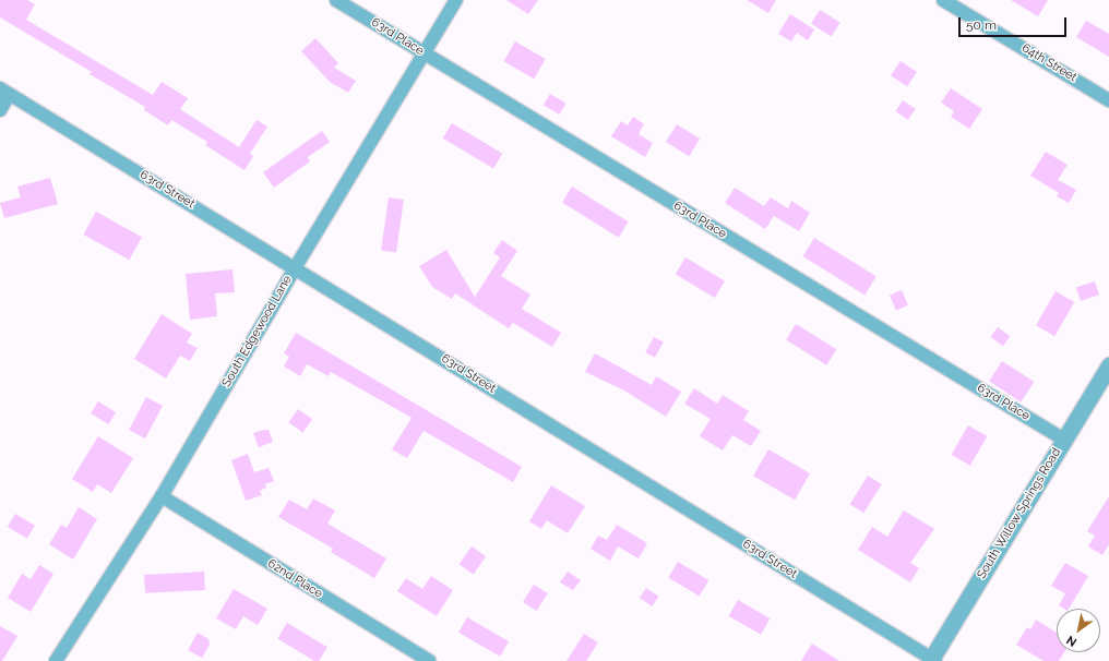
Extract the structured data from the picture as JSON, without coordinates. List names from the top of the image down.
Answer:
{
  "streets": {
    "street": [
      "63rd Place",
      "64th Street",
      "63rd Street",
      "South Edgewood Lane",
      "South Willow Springs Road",
      "62nd Place"
    ]
  },
  "crossings": [
    ["63rd Place", "South Edgewood Lane"],
    ["63rd Place", "South Willow Springs Road"],
    ["63rd Street", "South Edgewood Lane"],
    ["63rd Street", "South Willow Springs Road"],
    ["South Edgewood Lane", "62nd Place"]
  ],
  "scale_bar": "50 m",
  "north": "bottom left"
}
